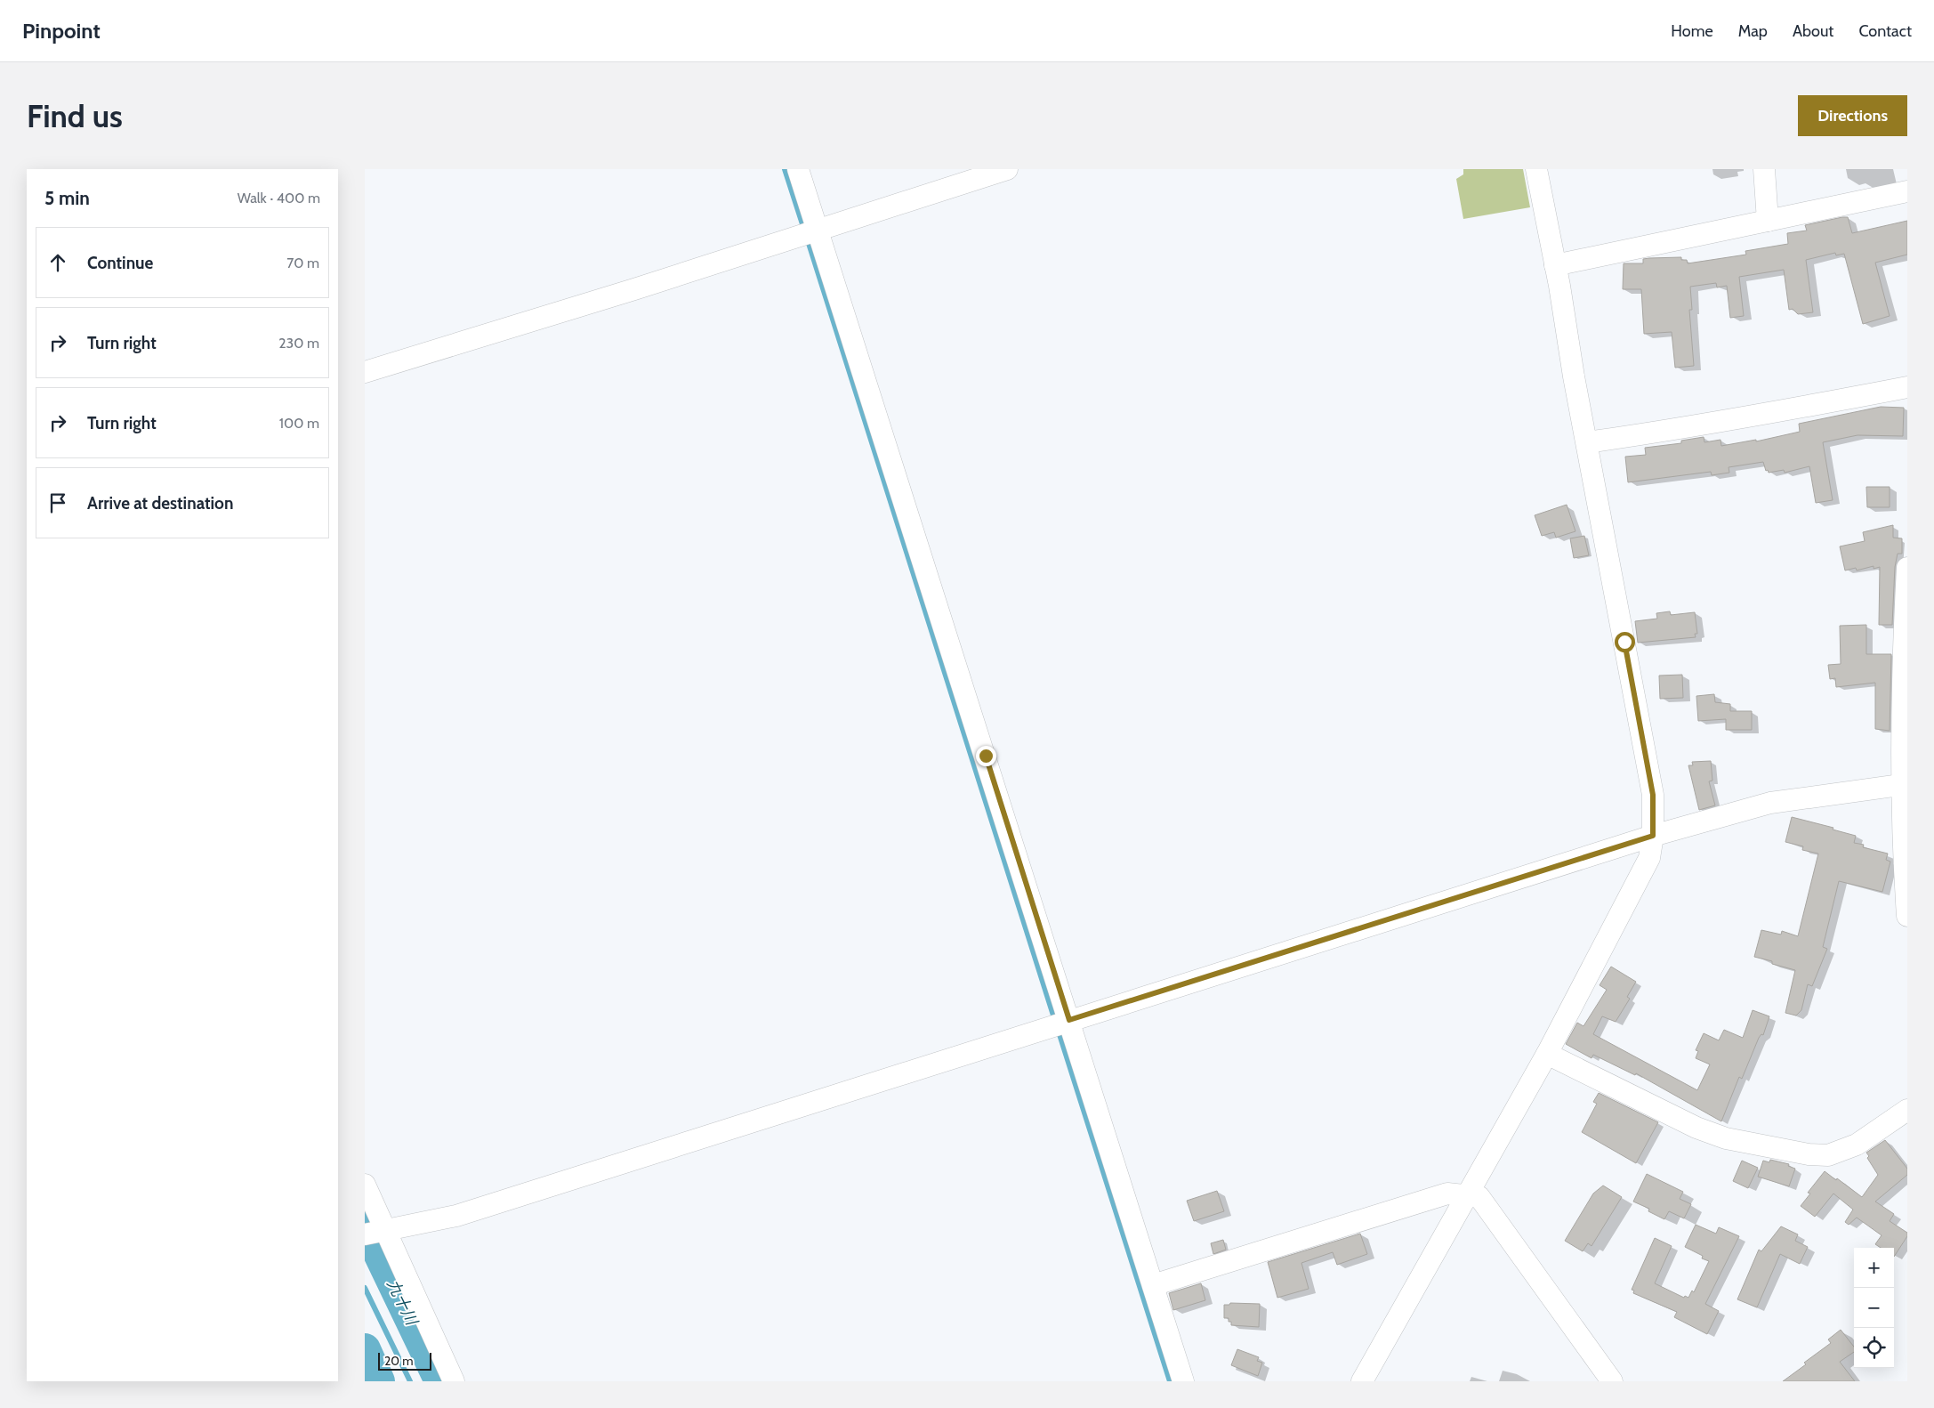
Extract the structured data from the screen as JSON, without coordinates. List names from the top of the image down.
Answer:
{
  "water": ["九十川"],
  "scale_bar": "20 m",
  "page": {
    "header": "Pinpoint",
    "nav": [
      "Home",
      "Map",
      "About",
      "Contact"
    ],
    "buttons": "Directions",
    "title": "Find us",
    "heading": ["5 min", "Walk · 400 m"],
    "list": [
      ["Continue", "70 m"],
      ["Turn right", "230 m"],
      ["Turn right", "100 m"],
      "Arrive at destination"
    ],
    "map_buttons": ["+", "−"],
    "scale": "20 m"
  }
}
